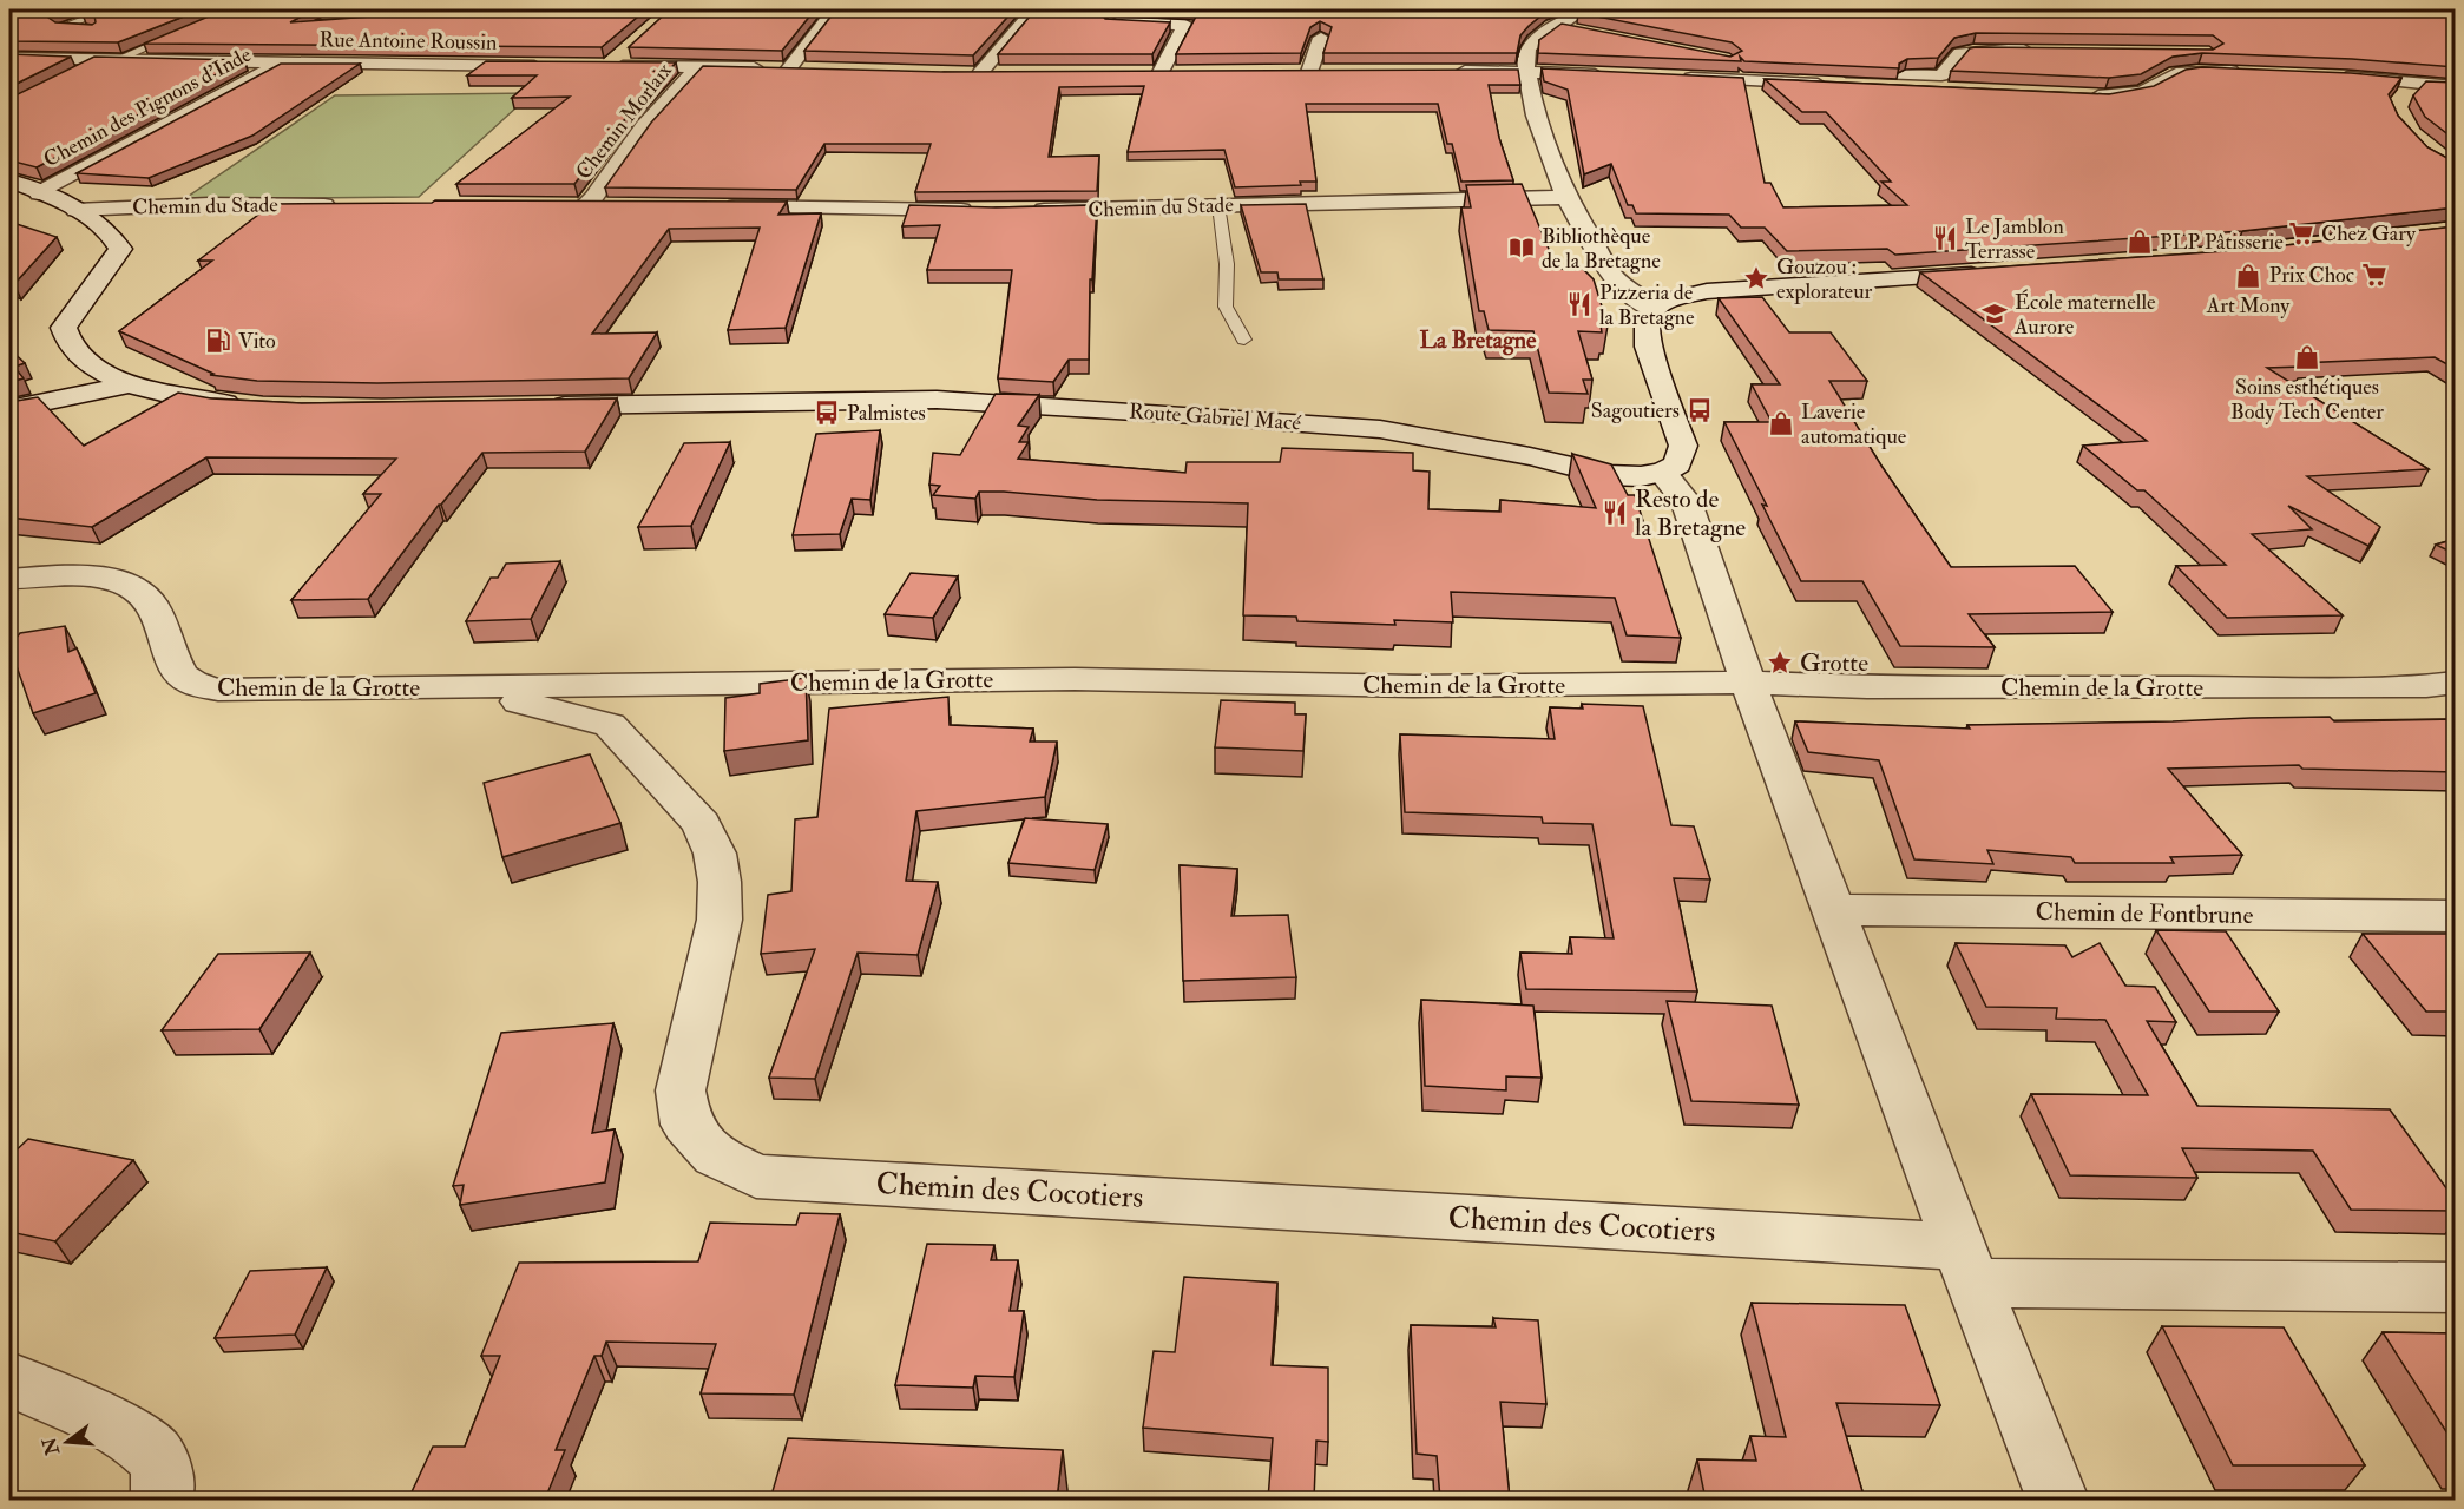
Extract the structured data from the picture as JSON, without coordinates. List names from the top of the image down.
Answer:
{
  "streets": {
    "street": [
      "Rue Antoine Roussin",
      "Chemin des Pignons d'Inde",
      "Chemin Morlaix",
      "Chemin du Stade",
      "Route Gabriel Macé",
      "Chemin de la Grotte",
      "Chemin de Fontbrune",
      "Chemin des Cocotiers"
    ]
  },
  "crossings": [
    ["Rue Antoine Roussin", "Chemin des Pignons d'Inde"],
    ["Chemin de la Grotte", "Chemin des Cocotiers"]
  ],
  "districts": ["La Bretagne"],
  "places": {
    "supermarket": ["Chez Gary", "Prix Choc"],
    "restaurant": ["Le Jamblon Terrasse", "Pizzeria de la Bretagne", "Resto de la Bretagne"],
    "shop": [
      "PLP Pâtisserie",
      "Art Mony",
      "Soins esthétiques Body Tech Center",
      "Laverie automatique"
    ],
    "library": ["Bibliothèque de la Bretagne"],
    "place": ["Gouzou : explorateur", "Grotte"],
    "school or university": ["École maternelle Aurore"],
    "fuel station": ["Vito"],
    "bus stop": ["Sagoutiers", "Palmistes"]
  },
  "north": "left"
}
